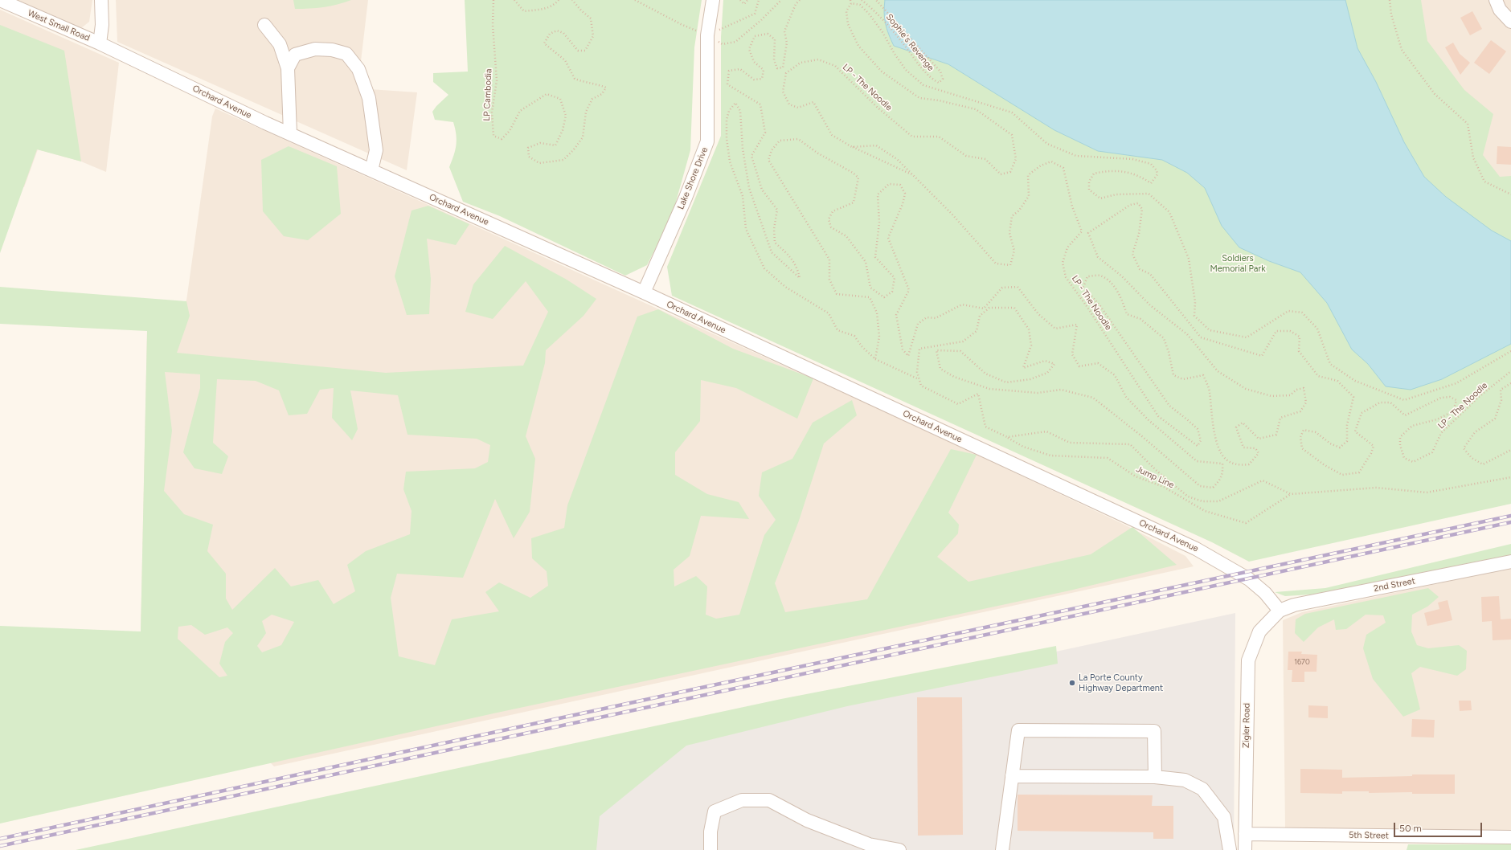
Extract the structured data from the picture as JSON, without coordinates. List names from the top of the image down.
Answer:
{
  "streets": {
    "street": [
      "West Small Road",
      "Orchard Avenue",
      "Lake Shore Drive",
      "2nd Street",
      "Zigler Road",
      "5th Street"
    ],
    "path": [
      "Sophie's Revenge",
      "LP - The Noodle",
      "LP Cambodia",
      "Jump Line"
    ]
  },
  "crossings": [
    ["West Small Road", "Orchard Avenue"],
    ["Orchard Avenue", "Lake Shore Drive"],
    ["Orchard Avenue", "2nd Street"],
    ["Orchard Avenue", "Zigler Road"],
    ["2nd Street", "Zigler Road"],
    ["Zigler Road", "5th Street"]
  ],
  "parks": ["Soldiers Memorial Park"],
  "places": ["La Porte County Highway Department"],
  "house_numbers": ["1670"],
  "scale_bar": "50 m"
}
